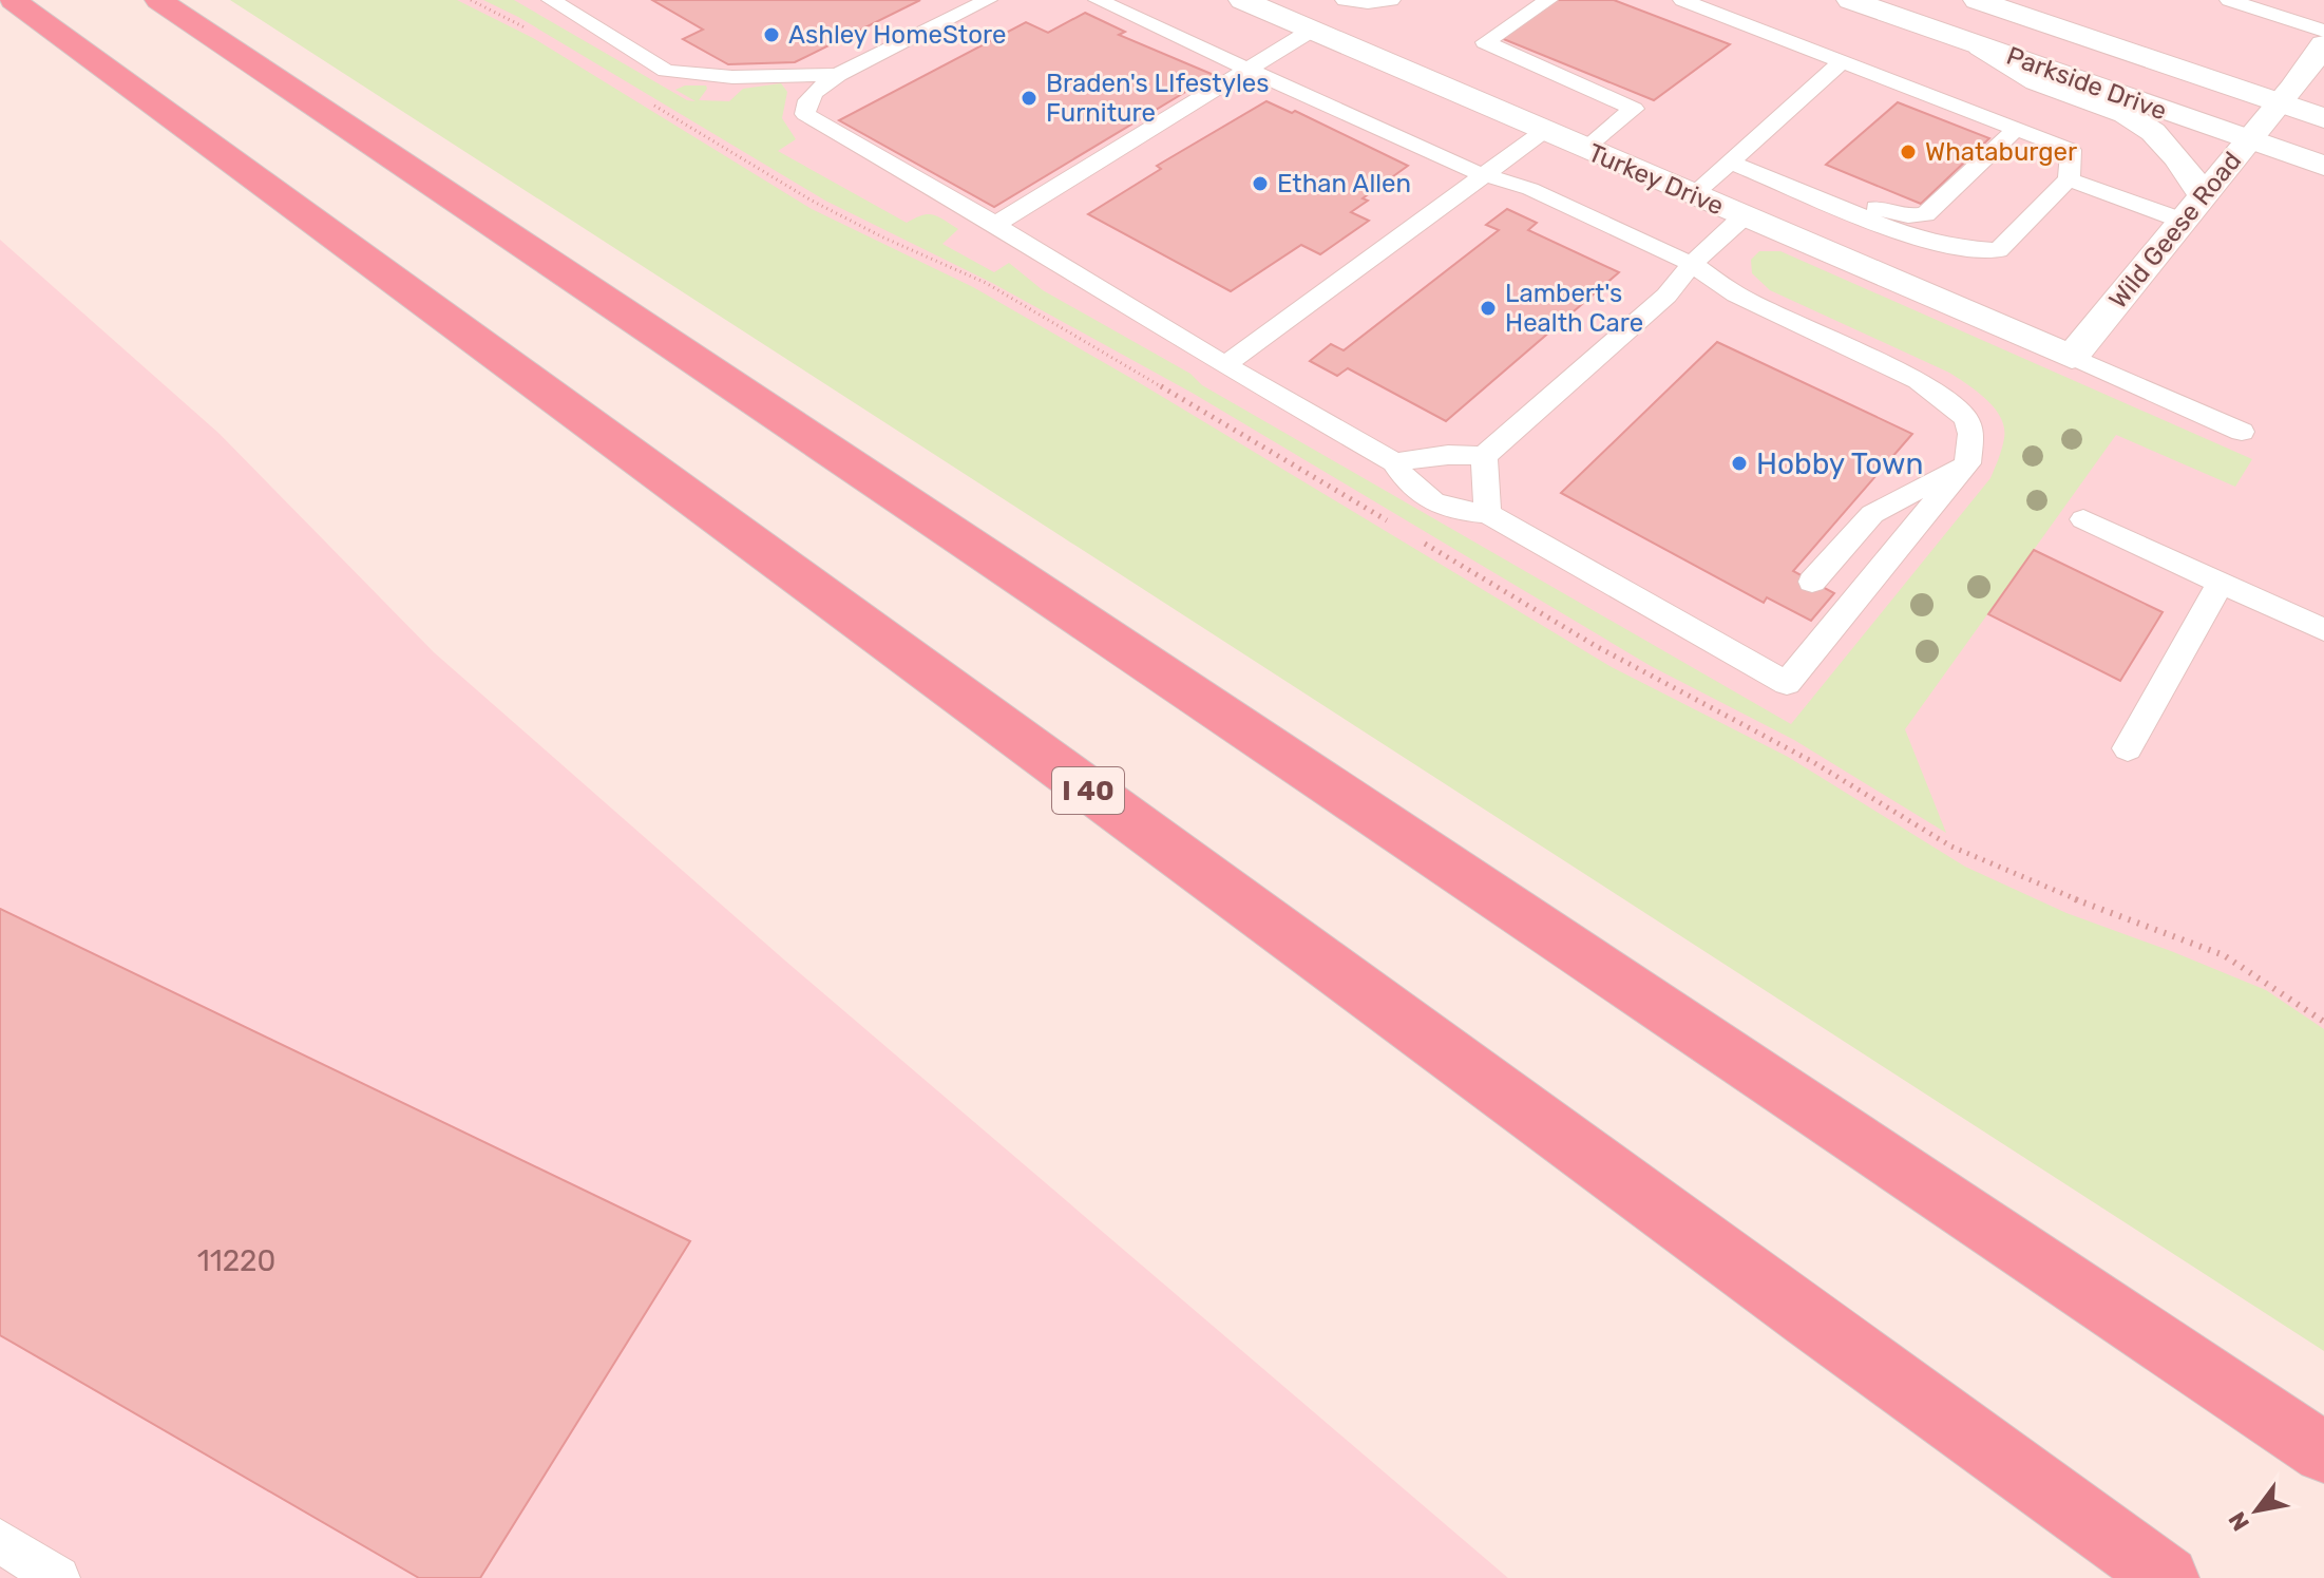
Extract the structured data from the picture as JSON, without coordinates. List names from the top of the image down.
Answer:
{
  "streets": {
    "highway": ["I 40"],
    "street": ["Parkside Drive", "Turkey Drive", "Wild Geese Road"]
  },
  "crossings": [
    ["Parkside Drive", "Wild Geese Road"],
    ["Turkey Drive", "Wild Geese Road"]
  ],
  "places": [
    "Ashley HomeStore",
    "Braden's LIfestyles Furniture",
    "Whataburger",
    "Ethan Allen",
    "Lambert's Health Care",
    "Hobby Town"
  ],
  "house_numbers": ["11220"],
  "north": "bottom left"
}
